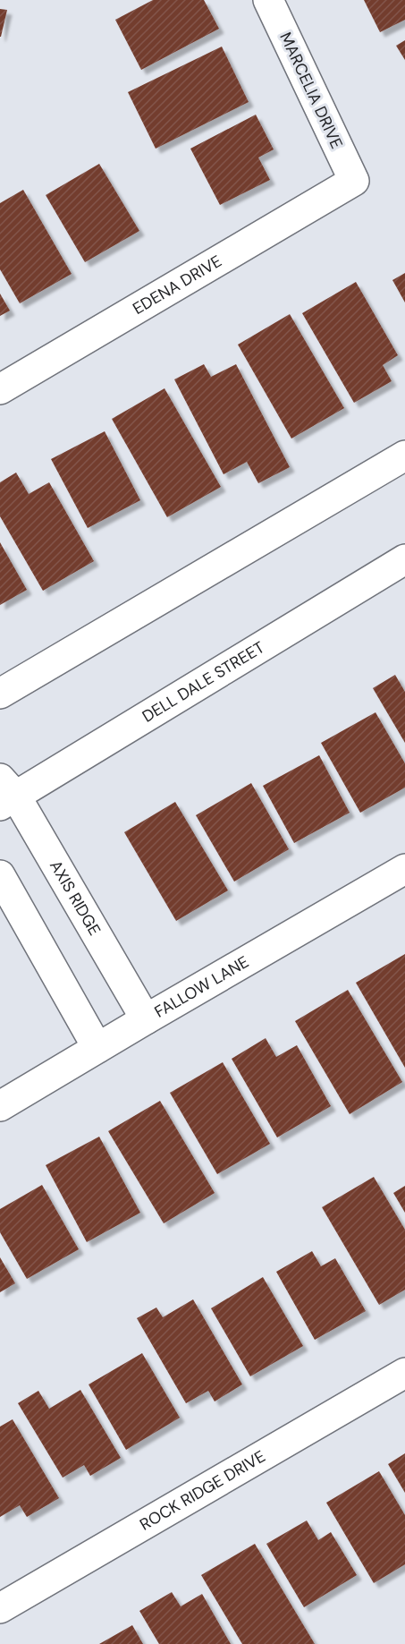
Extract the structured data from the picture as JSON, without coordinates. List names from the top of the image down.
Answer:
{
  "streets": {
    "street": [
      "MARCELIA DRIVE",
      "EDENA DRIVE",
      "DELL DALE STREET",
      "AXIS RIDGE",
      "FALLOW LANE",
      "ROCK RIDGE DRIVE"
    ]
  },
  "crossings": [
    ["MARCELIA DRIVE", "EDENA DRIVE"],
    ["DELL DALE STREET", "AXIS RIDGE"],
    ["AXIS RIDGE", "FALLOW LANE"]
  ]
}
